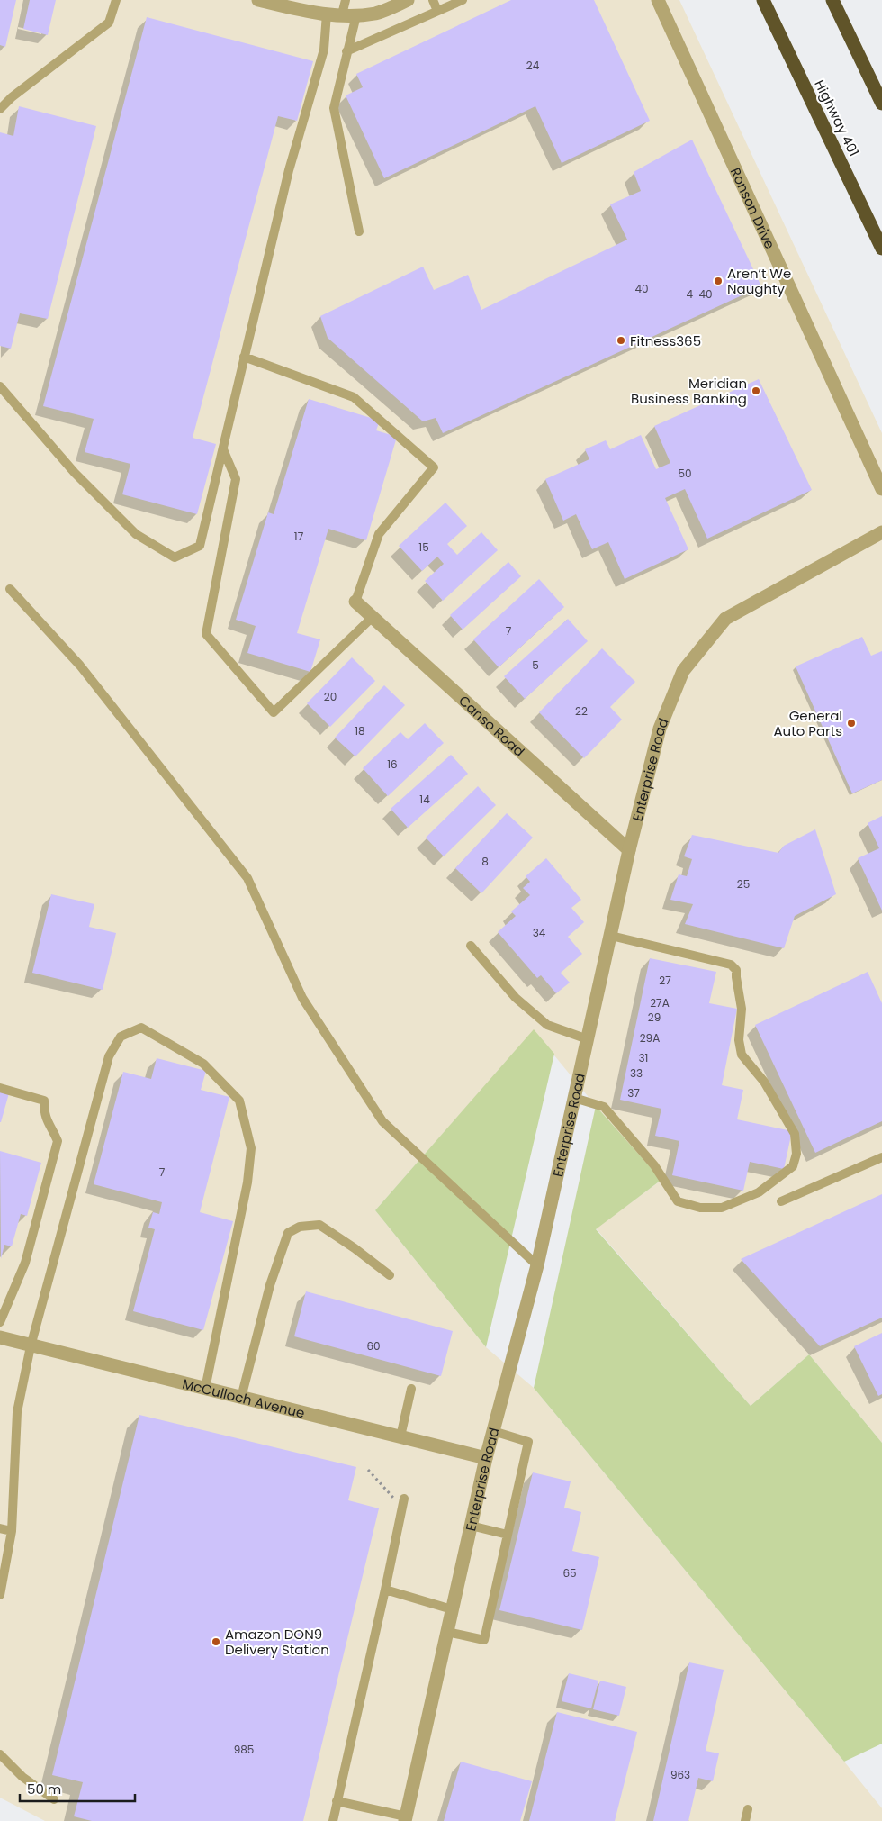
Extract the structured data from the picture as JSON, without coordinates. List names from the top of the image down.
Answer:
{
  "streets": {
    "highway": ["Highway 401"],
    "street": [
      "Ronson Drive",
      "Canso Road",
      "Enterprise Road",
      "McCulloch Avenue"
    ]
  },
  "crossings": [
    ["Canso Road", "Enterprise Road"],
    ["Enterprise Road", "McCulloch Avenue"]
  ],
  "places": [
    "Aren’t We Naughty",
    "Fitness365",
    "Meridian Business Banking",
    "General Auto Parts",
    "Amazon DON9 Delivery Station"
  ],
  "house_numbers": [
    "24",
    "40",
    "4-40",
    "50",
    "17",
    "15",
    "7",
    "5",
    "20",
    "22",
    "18",
    "16",
    "14",
    "8",
    "25",
    "34",
    "27",
    "27A",
    "29",
    "29A",
    "31",
    "33",
    "37",
    "7",
    "60",
    "65",
    "985",
    "963"
  ],
  "scale_bar": "50 m"
}
